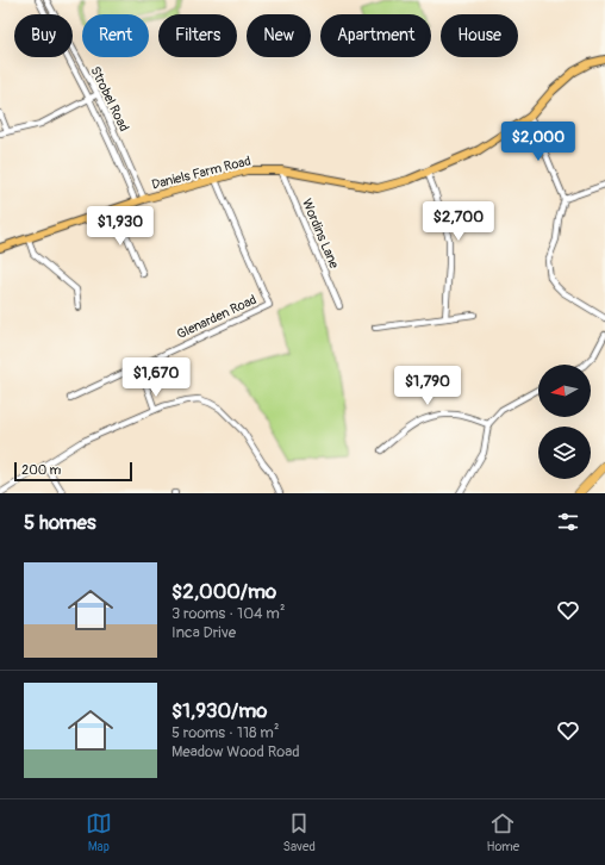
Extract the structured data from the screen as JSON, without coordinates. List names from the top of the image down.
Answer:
{
  "streets": {
    "main road": ["Daniels Farm Road"],
    "street": ["Strobel Road", "Wordins Lane", "Glenarden Road"]
  },
  "crossings": [
    ["Strobel Road", "Daniels Farm Road"],
    ["Daniels Farm Road", "Wordins Lane"],
    ["Daniels Farm Road", "Glenarden Road"]
  ],
  "scale_bar": "200 m",
  "north": "left",
  "page": {
    "chip": [
      "Buy",
      "Rent",
      "Filters",
      "New",
      "Apartment",
      "House"
    ],
    "price": [
      "$2,000",
      "$2,700",
      "$1,930",
      "$1,670",
      "$1,790"
    ],
    "scale": "200 m",
    "heading": "5 homes",
    "list": [
      {
        "name": "$2,000/mo",
        "note": "3 rooms · 104 m² · Inca Drive"
      },
      {
        "name": "$1,930/mo",
        "note": "5 rooms · 118 m² · Meadow Wood Road"
      }
    ],
    "tabs": ["Map", "Saved", "Home"]
  }
}
